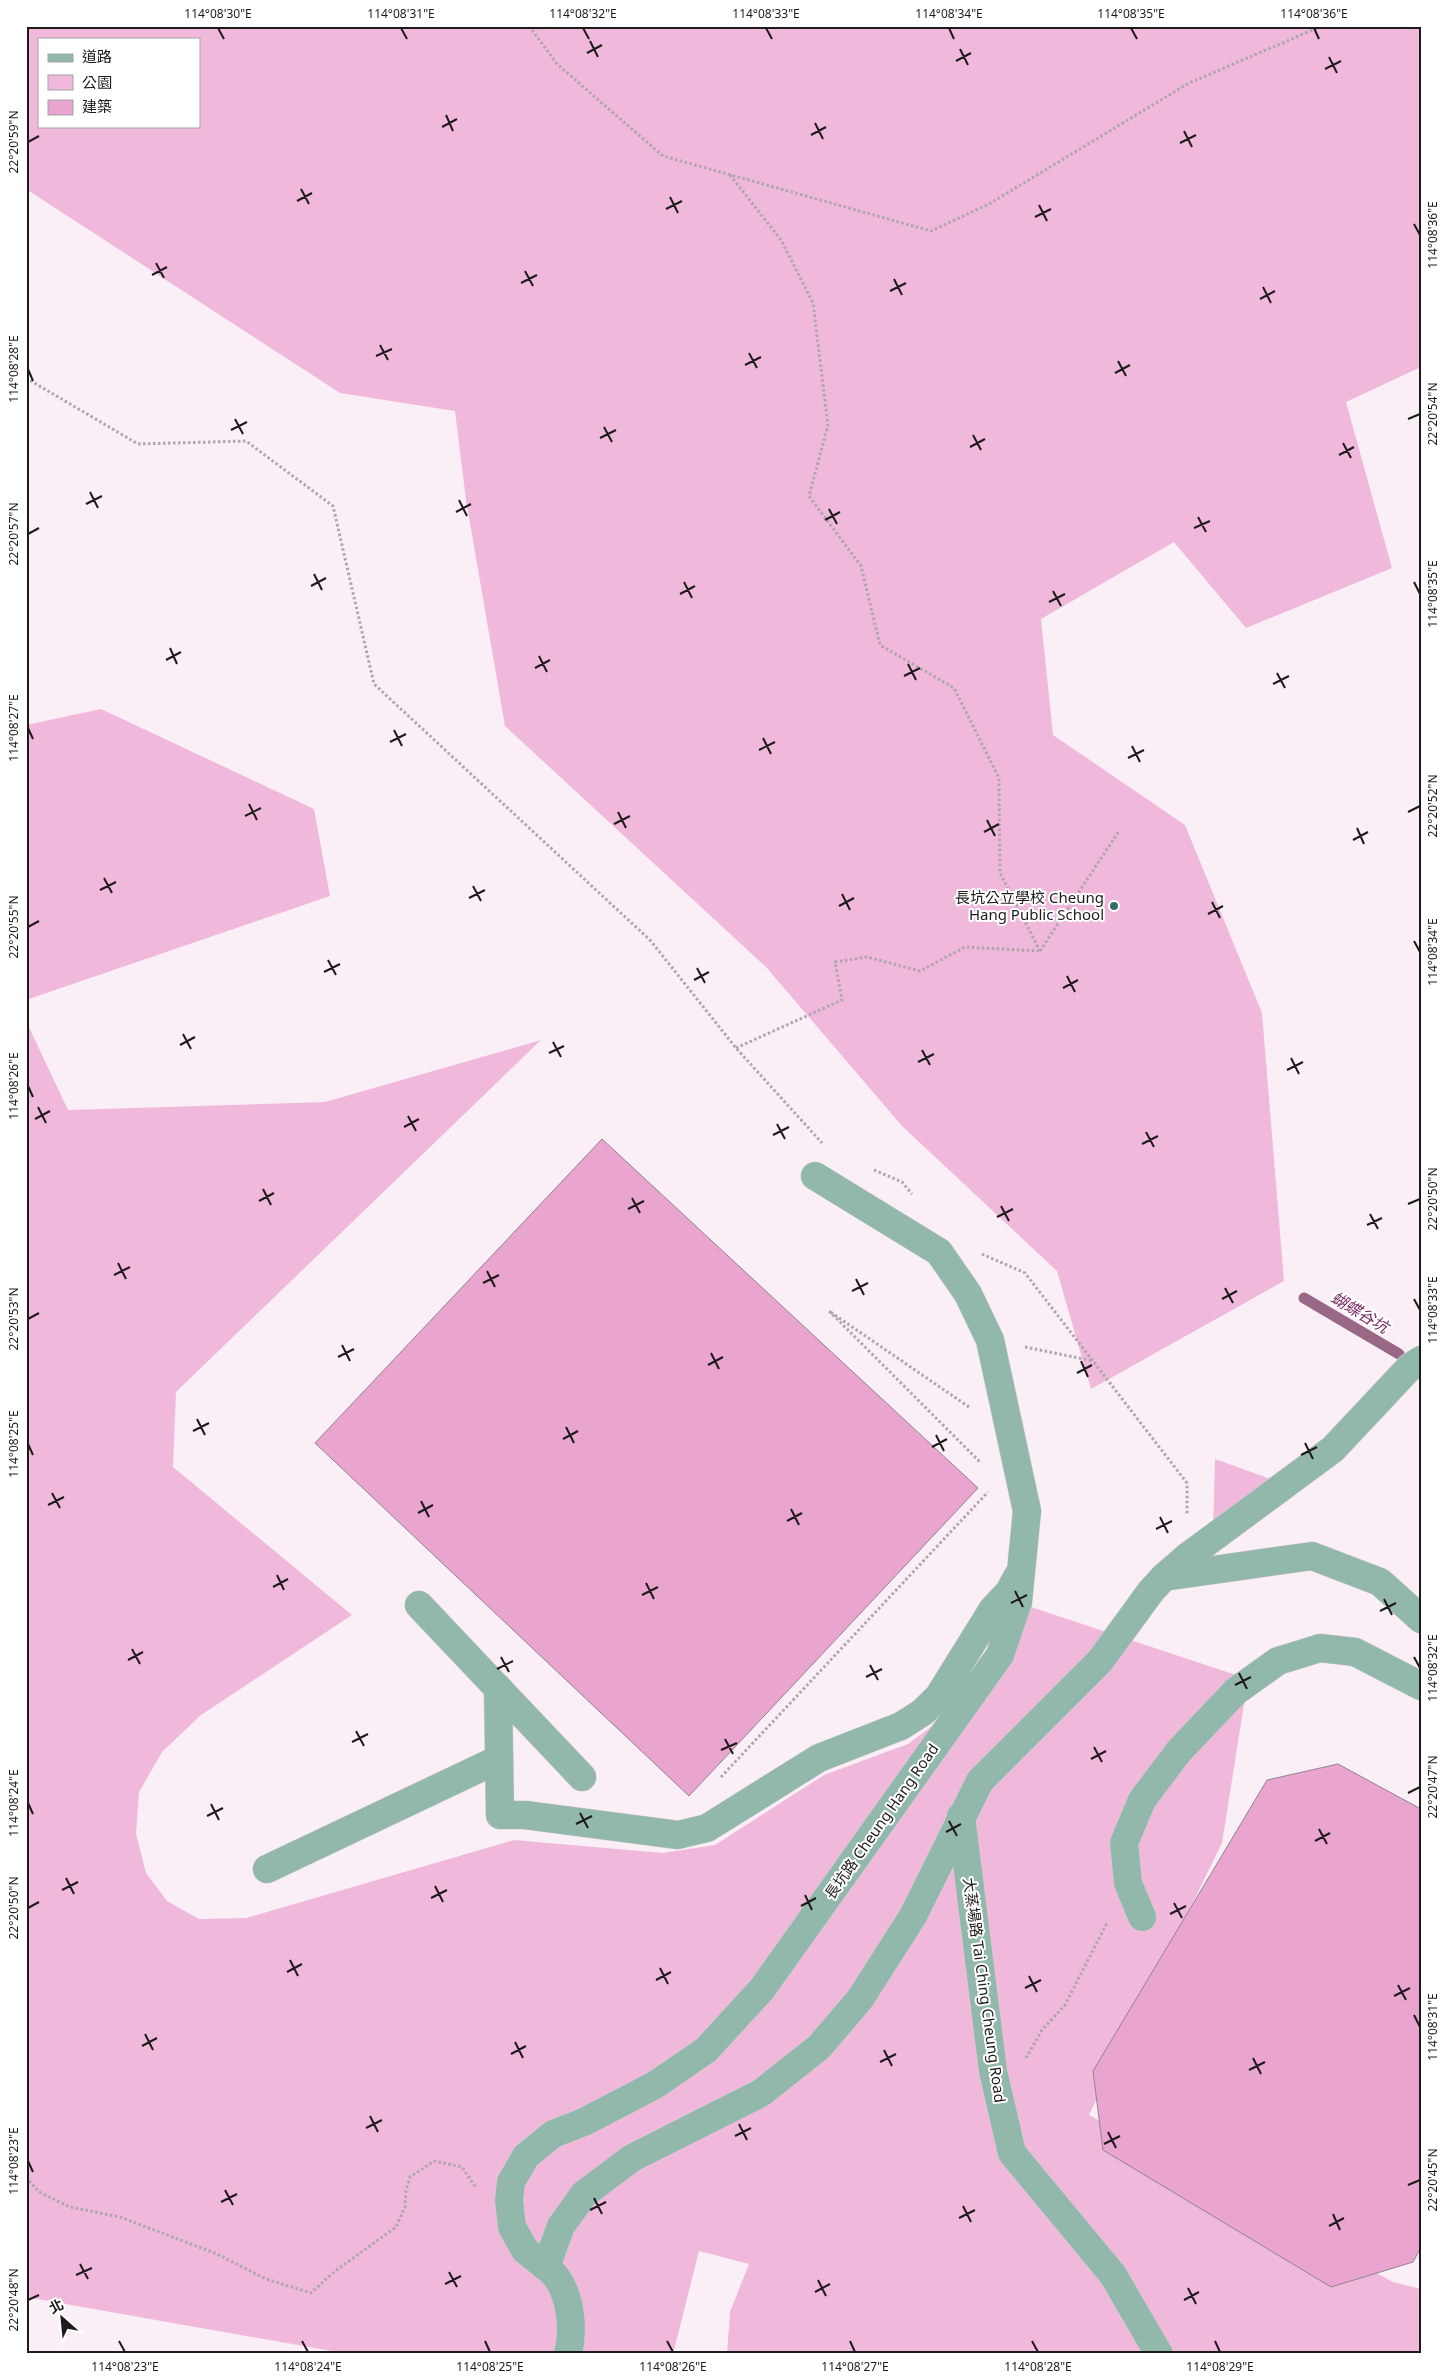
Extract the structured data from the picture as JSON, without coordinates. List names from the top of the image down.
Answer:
{
  "streets": {
    "street": ["長坑路 Cheung Hang Road", "大蒸場路 Tai Ching Cheung Road"]
  },
  "water": ["蝴蝶谷坑"],
  "places": ["長坑公立學校 Cheung Hang Public School"],
  "legend": ["道路", "公園", "建築"],
  "north": "top left",
  "coordinates": [
    "114°08'30\"E",
    "114°08'31\"E",
    "114°08'32\"E",
    "114°08'33\"E",
    "114°08'34\"E",
    "114°08'35\"E",
    "114°08'36\"E",
    "22°20'59\"N",
    "114°08'28\"E",
    "22°20'54\"N",
    "22°20'57\"N",
    "114°08'27\"E",
    "22°20'52\"N",
    "22°20'55\"N",
    "114°08'26\"E",
    "22°20'50\"N",
    "22°20'53\"N",
    "114°08'25\"E",
    "22°20'47\"N",
    "114°08'24\"E",
    "114°08'23\"E",
    "22°20'45\"N",
    "22°20'48\"N",
    "114°08'29\"E"
  ]
}
